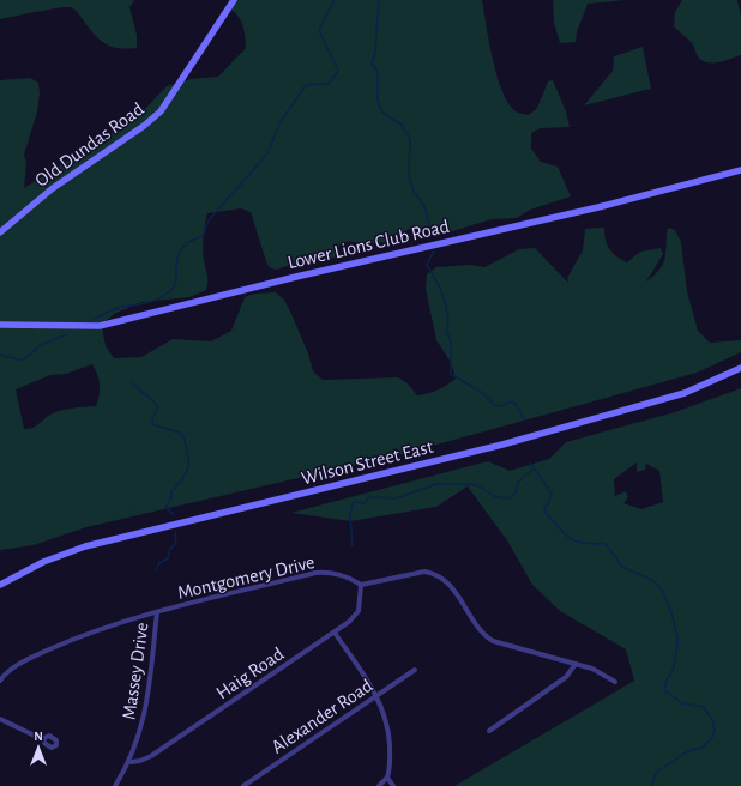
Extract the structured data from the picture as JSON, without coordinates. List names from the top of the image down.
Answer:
{
  "streets": {
    "street": [
      "Old Dundas Road",
      "Lower Lions Club Road",
      "Wilson Street East",
      "Montgomery Drive",
      "Massey Drive",
      "Haig Road",
      "Alexander Road"
    ]
  },
  "crossings": [
    ["Montgomery Drive", "Massey Drive"],
    ["Montgomery Drive", "Haig Road"],
    ["Massey Drive", "Haig Road"]
  ],
  "north": "top"
}
